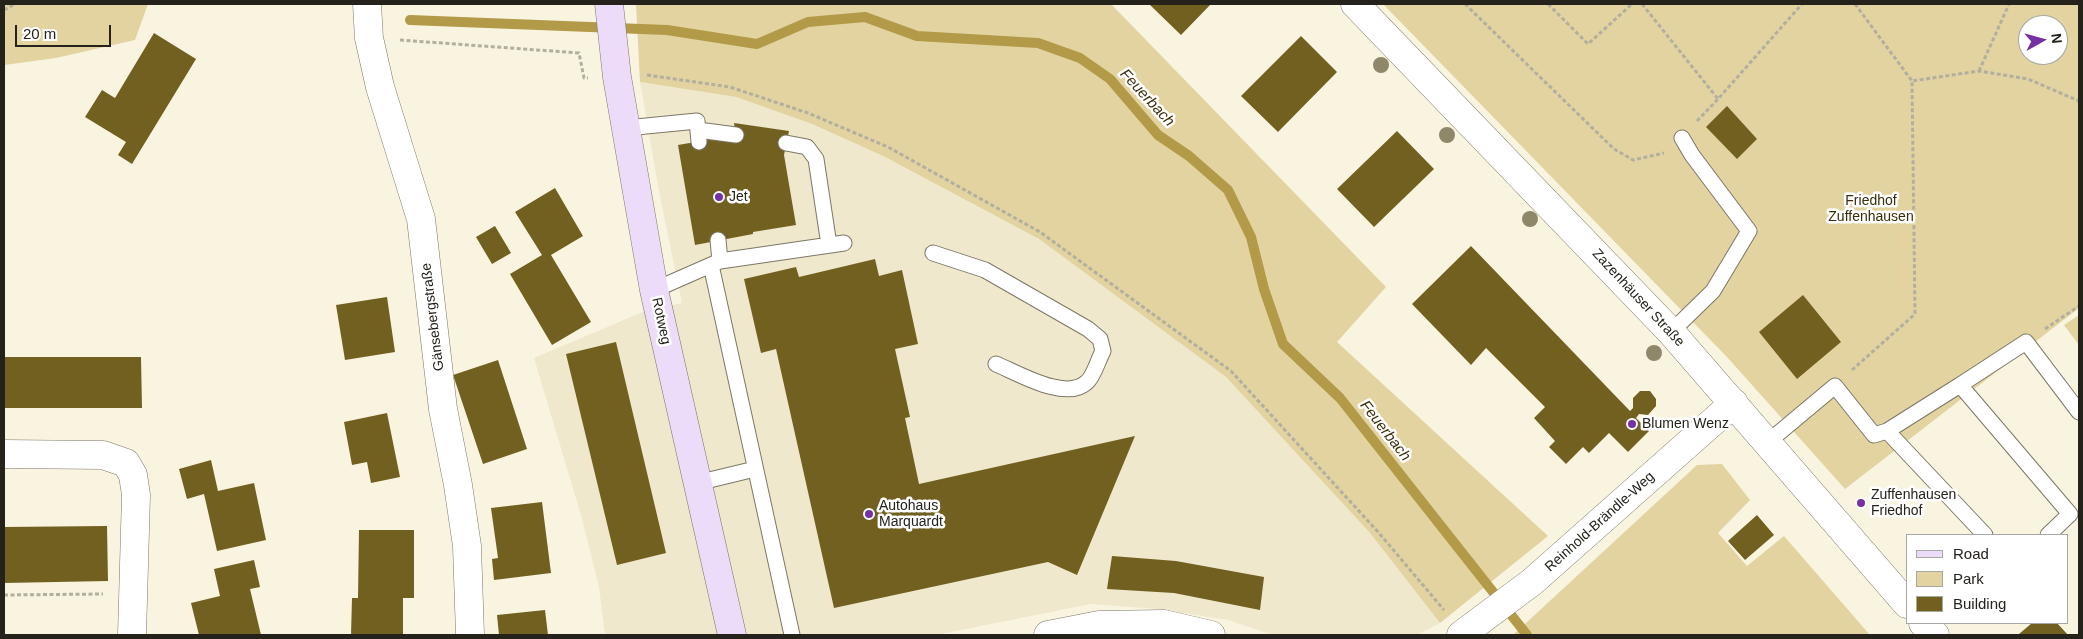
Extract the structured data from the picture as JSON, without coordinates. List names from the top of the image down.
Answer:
{
  "streets": {
    "main road": ["Rotweg"],
    "street": ["Zazenhäuser Straße", "Gänsebergstraße", "Reinhold-Brändle-Weg"]
  },
  "crossings": [
    ["Zazenhäuser Straße", "Reinhold-Brändle-Weg"]
  ],
  "water": ["Feuerbach"],
  "parks": ["Friedhof Zuffenhausen"],
  "places": [
    "Jet",
    "Blumen Wenz",
    "Zuffenhausen Friedhof",
    "Autohaus Marquardt"
  ],
  "legend": ["Road", "Park", "Building"],
  "scale_bar": "20 m",
  "north": "right"
}
